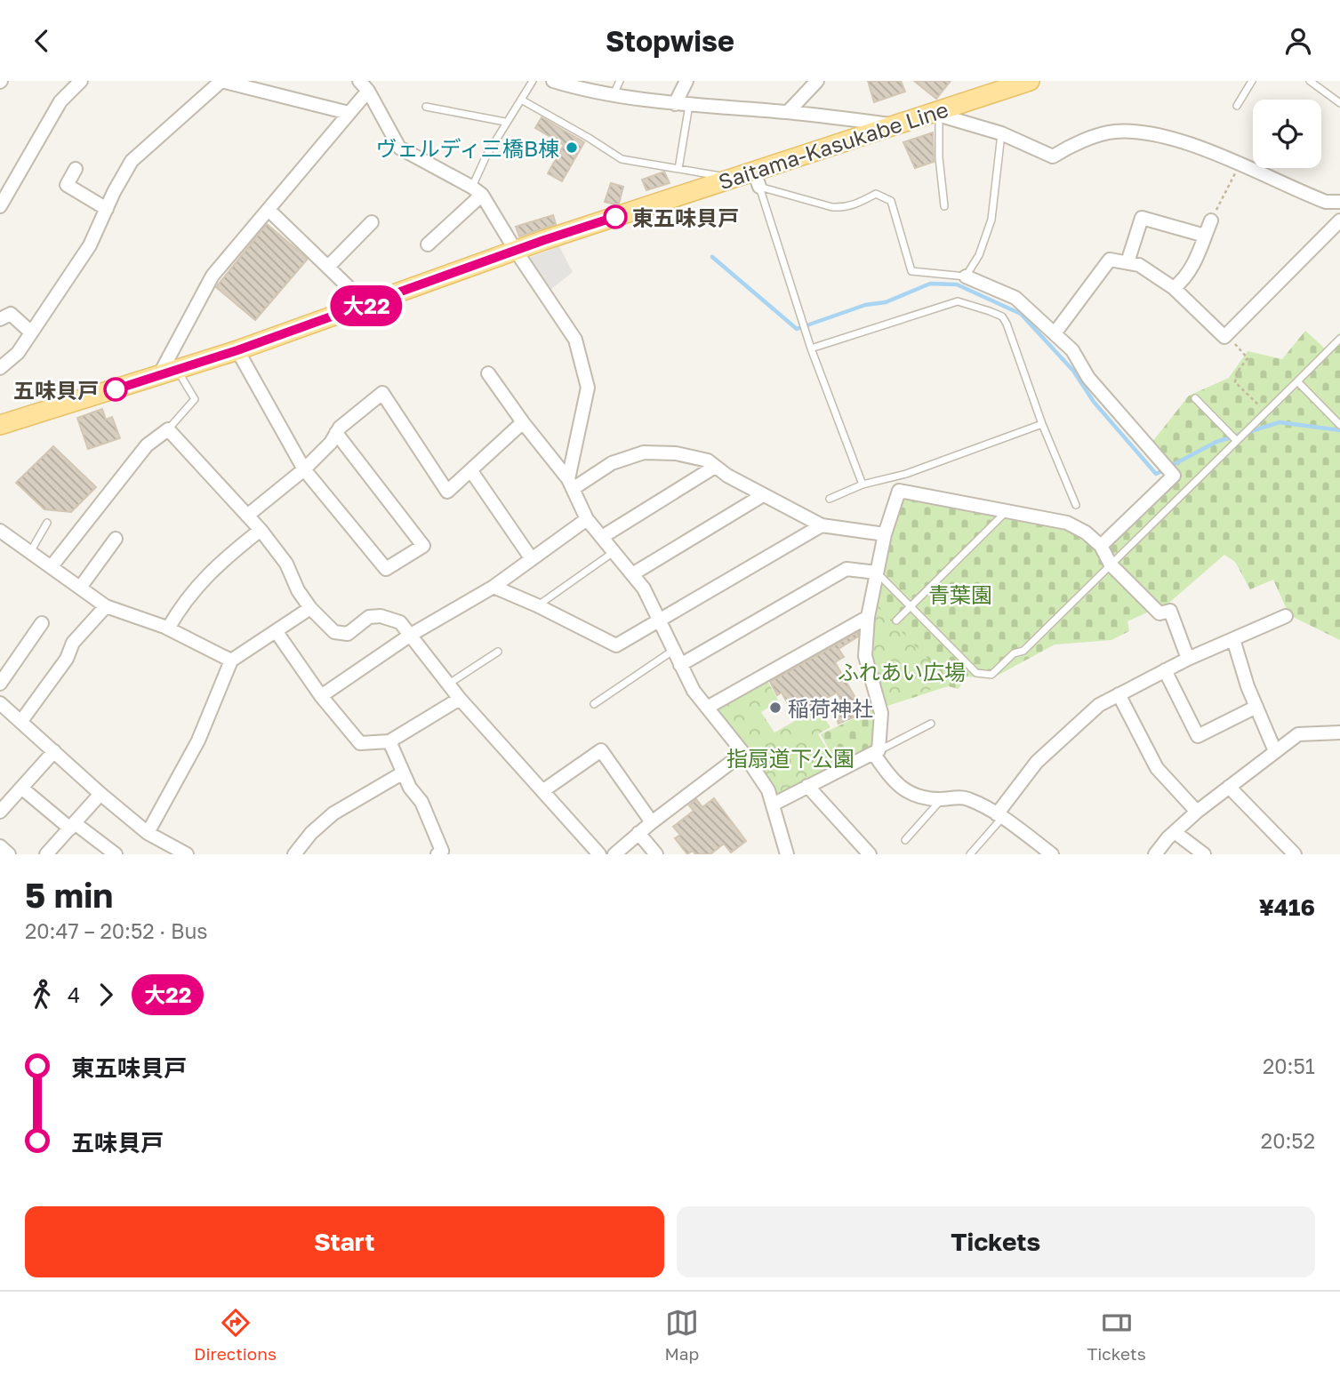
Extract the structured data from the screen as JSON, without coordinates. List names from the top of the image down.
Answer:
{
  "streets": {
    "main road": ["Saitama-Kasukabe Line"]
  },
  "parks": ["青葉園", "ふれあい広場", "指扇道下公園"],
  "places": [
    "ヴェルディ三橋B棟",
    "東五味貝戸",
    "五味貝戸",
    "稲荷神社"
  ],
  "lines": ["bus line 大22"],
  "page": {
    "header": "Stopwise",
    "on_map": "大22",
    "heading": ["5 min", "20:47 – 20:52 · Bus", "¥416"],
    "legs": ["4", "大22"],
    "list": [
      {
        "name": "東五味貝戸",
        "value": "20:51"
      },
      {
        "name": "五味貝戸",
        "value": "20:52"
      }
    ],
    "buttons": ["Start", "Tickets"],
    "tabs": ["Directions", "Map", "Tickets"]
  }
}
